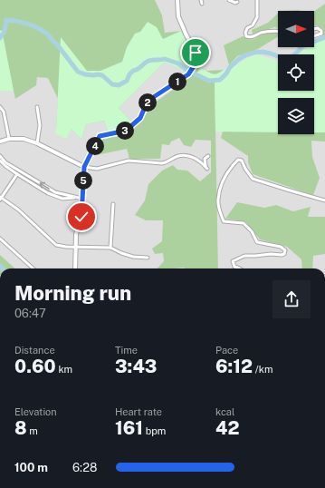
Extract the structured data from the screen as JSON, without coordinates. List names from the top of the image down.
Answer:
{
  "north": "right",
  "page": {
    "pins": [
      "1",
      "2",
      "3",
      "4",
      "5"
    ],
    "heading": ["Morning run", "06:47"],
    "stats": [
      ["Distance", "0.60 km"],
      ["Time", "3:43"],
      ["Pace", "6:12 /km"],
      ["Elevation", "8 m"],
      ["Heart rate", "161 bpm"],
      ["kcal", "42"]
    ],
    "list": [
      {
        "name": "100 m",
        "note": "6:28"
      }
    ]
  }
}
